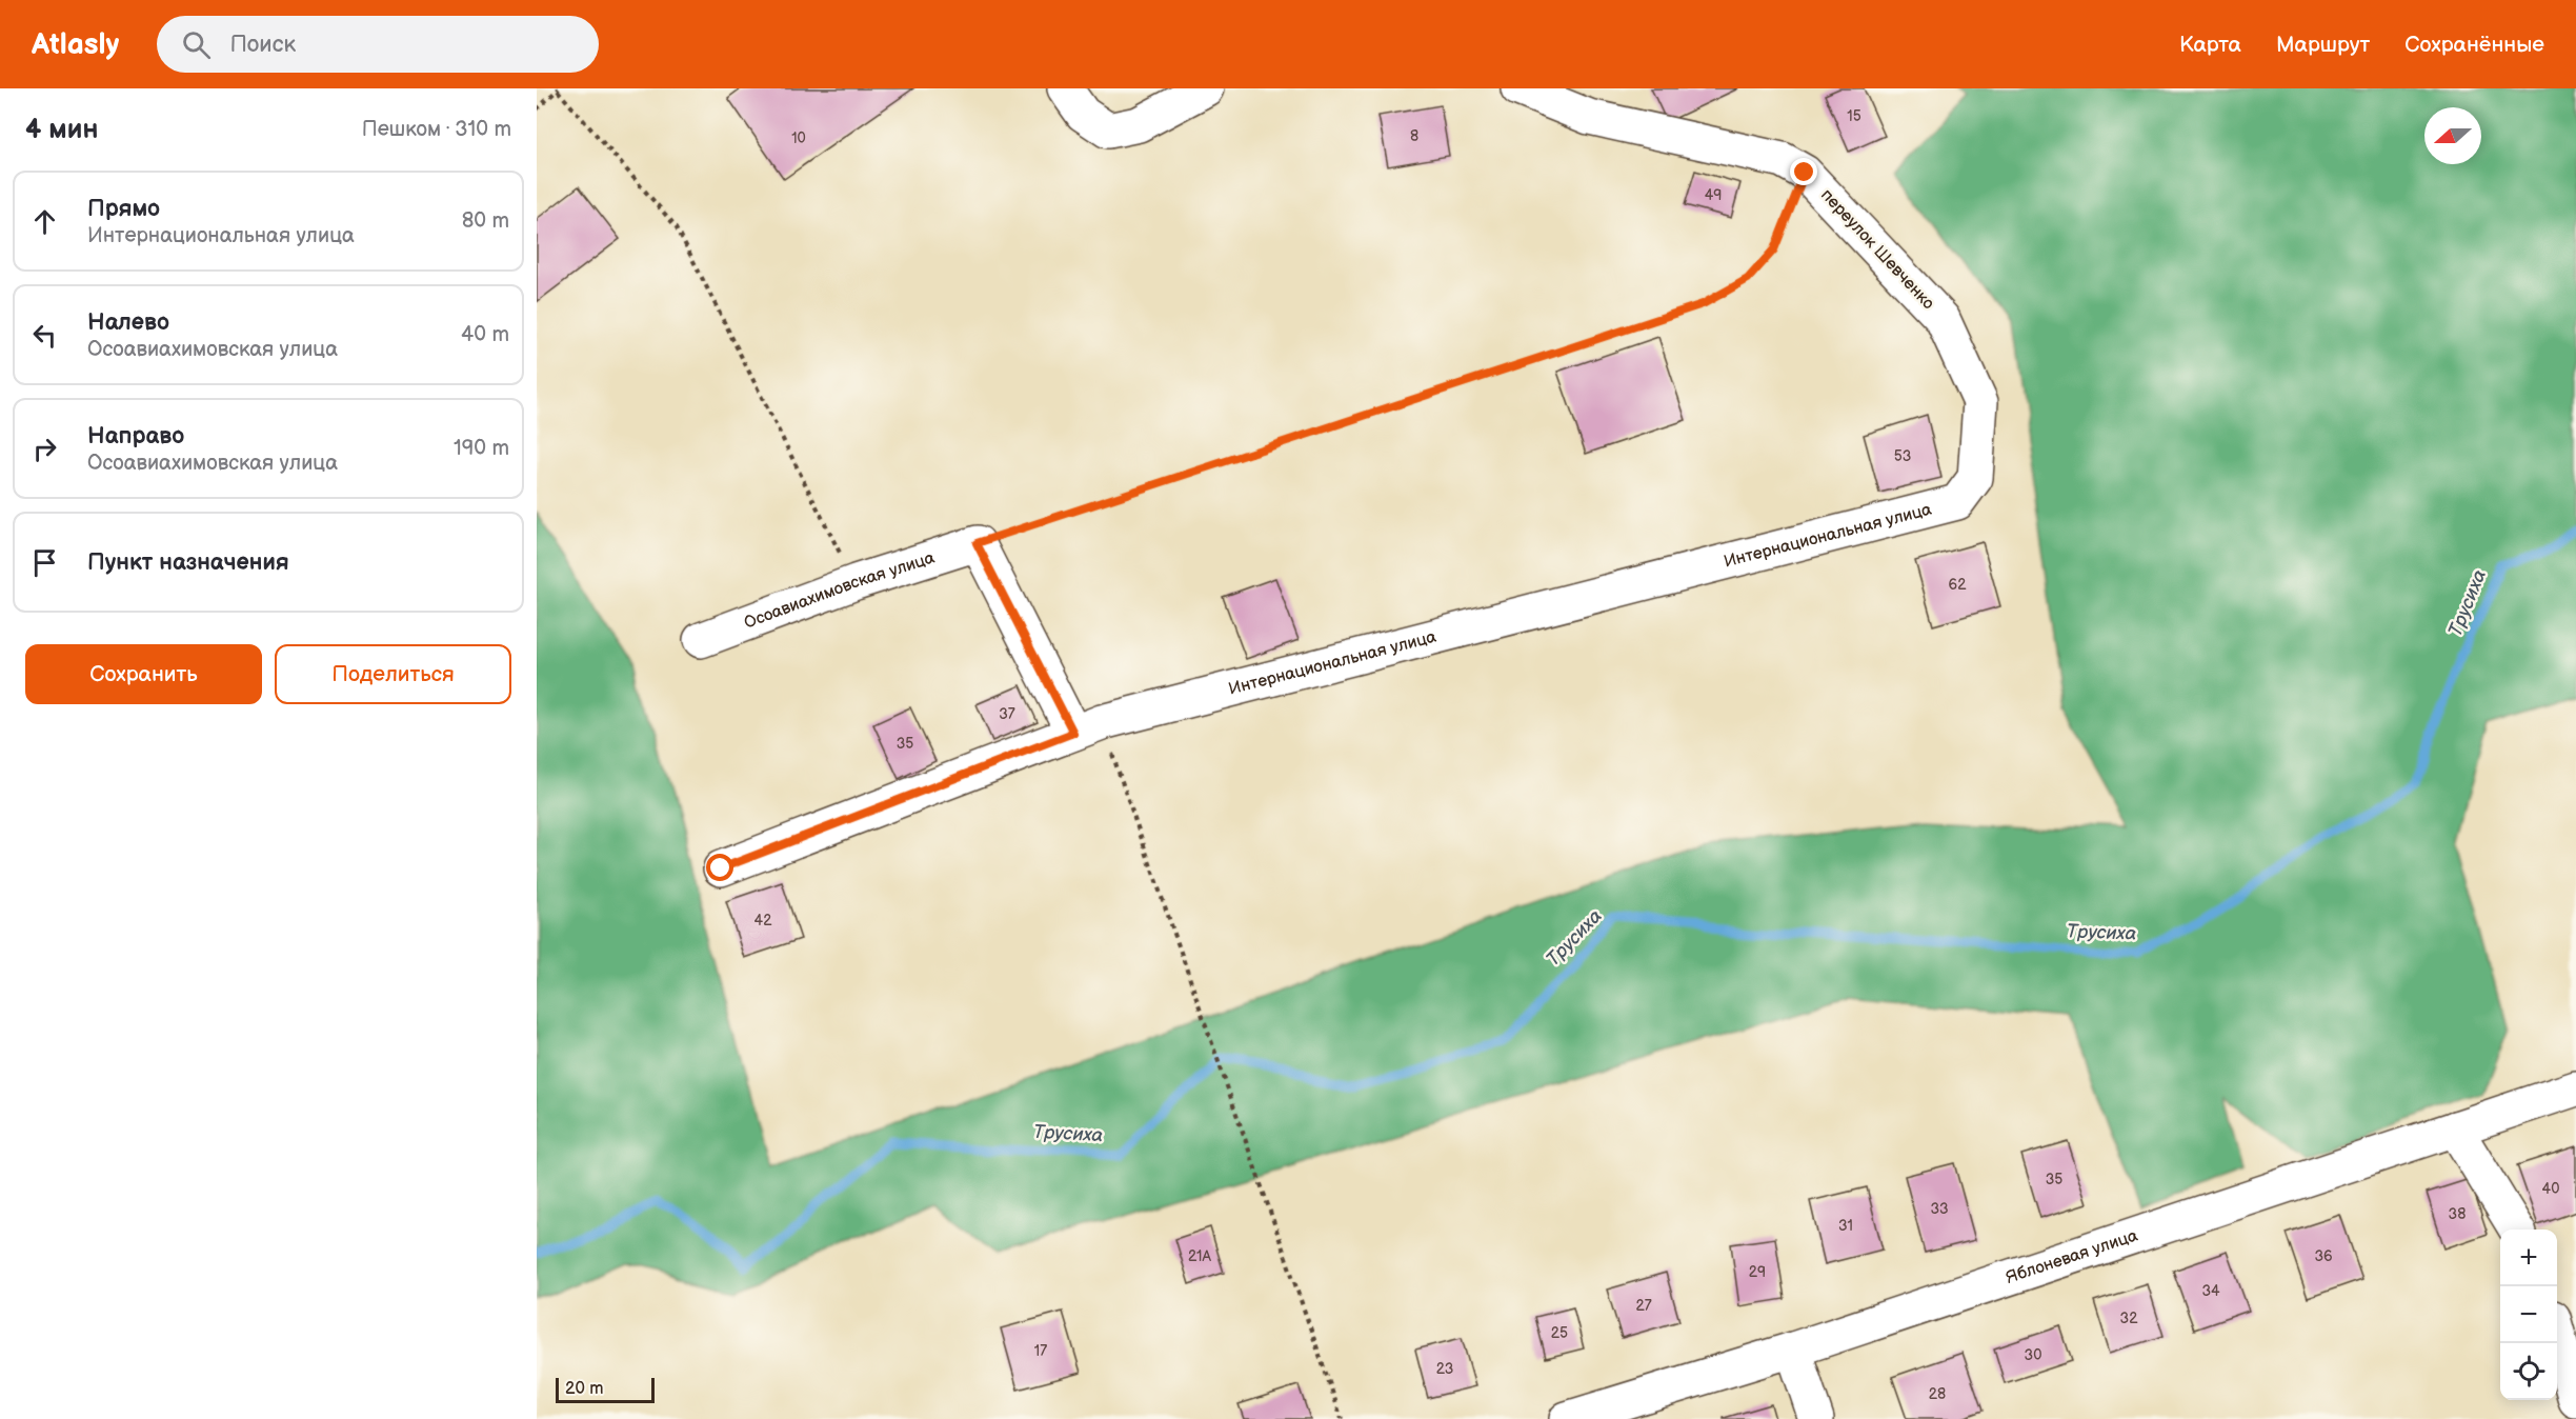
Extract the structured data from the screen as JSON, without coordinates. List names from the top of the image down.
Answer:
{
  "streets": {
    "street": [
      "переулок Шевченко",
      "Интернациональная улица",
      "Осоавиахимовская улица",
      "Яблоневая улица"
    ]
  },
  "crossings": [
    ["переулок Шевченко", "Интернациональная улица"]
  ],
  "water": ["Трусиха"],
  "house_numbers": [
    "15",
    "8",
    "10",
    "49",
    "53",
    "62",
    "37",
    "35",
    "42",
    "35",
    "40",
    "33",
    "38",
    "31",
    "21А",
    "36",
    "29",
    "34",
    "27",
    "32",
    "25",
    "17",
    "30",
    "23",
    "28"
  ],
  "scale_bar": "20 m",
  "north": "left",
  "page": {
    "header": "Atlasly",
    "search": "Поиск",
    "nav": ["Карта", "Маршрут", "Сохранённые"],
    "heading": ["4 мин", "Пешком · 310 m"],
    "list": [
      ["Прямо", "Интернациональная улица", "80 m"],
      ["Налево", "Осоавиахимовская улица", "40 m"],
      ["Направо", "Осоавиахимовская улица", "190 m"],
      "Пункт назначения"
    ],
    "buttons": ["Сохранить", "Поделиться"],
    "map_buttons": ["+", "−"],
    "scale": "20 m"
  }
}
